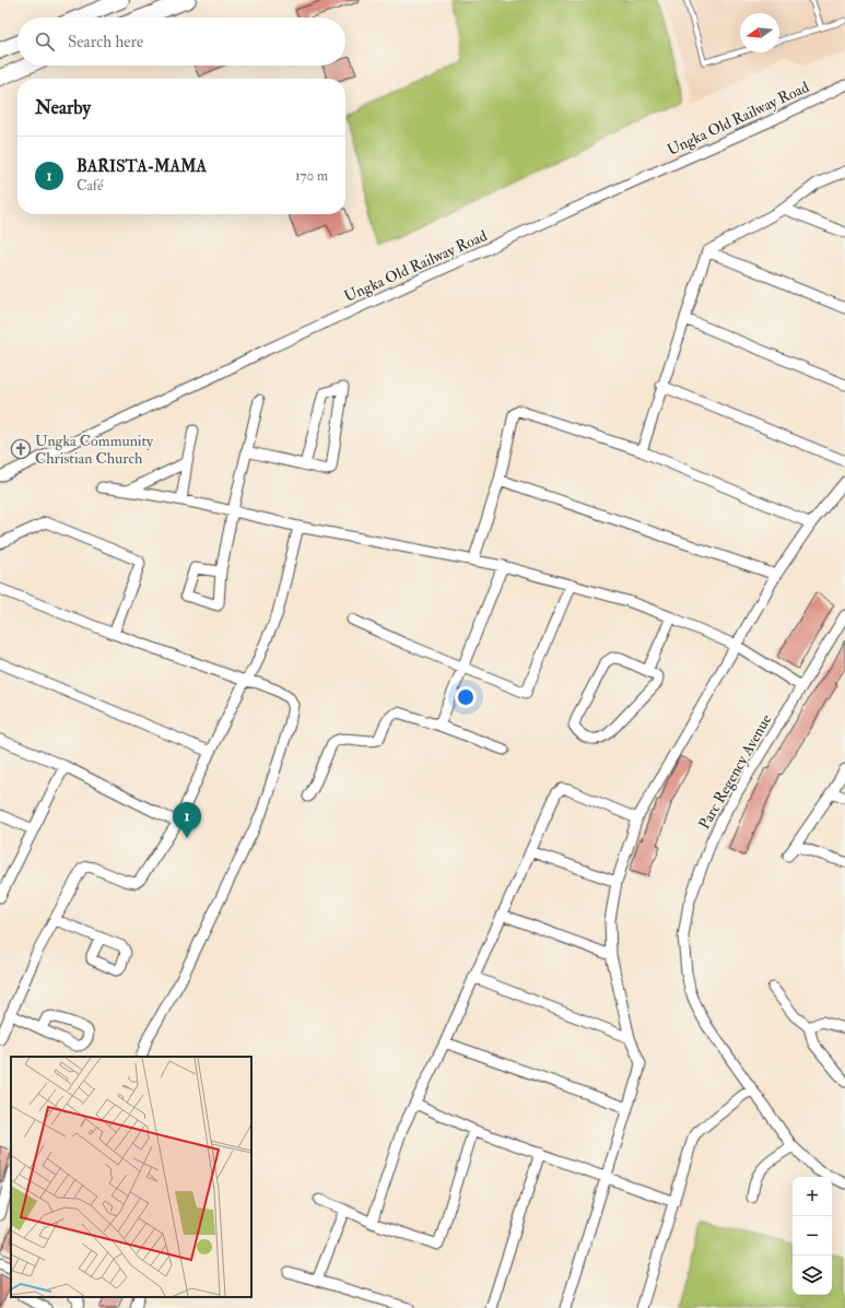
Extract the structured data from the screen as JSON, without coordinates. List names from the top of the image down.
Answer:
{
  "streets": {
    "street": ["Ungka Old Railway Road", "Parc Regency Avenue"]
  },
  "places": {
    "church": ["Ungka Community Christian Church"]
  },
  "north": "left",
  "page": {
    "search": "Search here",
    "heading": "Nearby",
    "list": [
      {
        "mark": "1",
        "name": "BARISTA-MAMA",
        "note": "Café",
        "value": "170 m"
      }
    ],
    "pins": "1",
    "map_buttons": ["+", "−"]
  }
}
